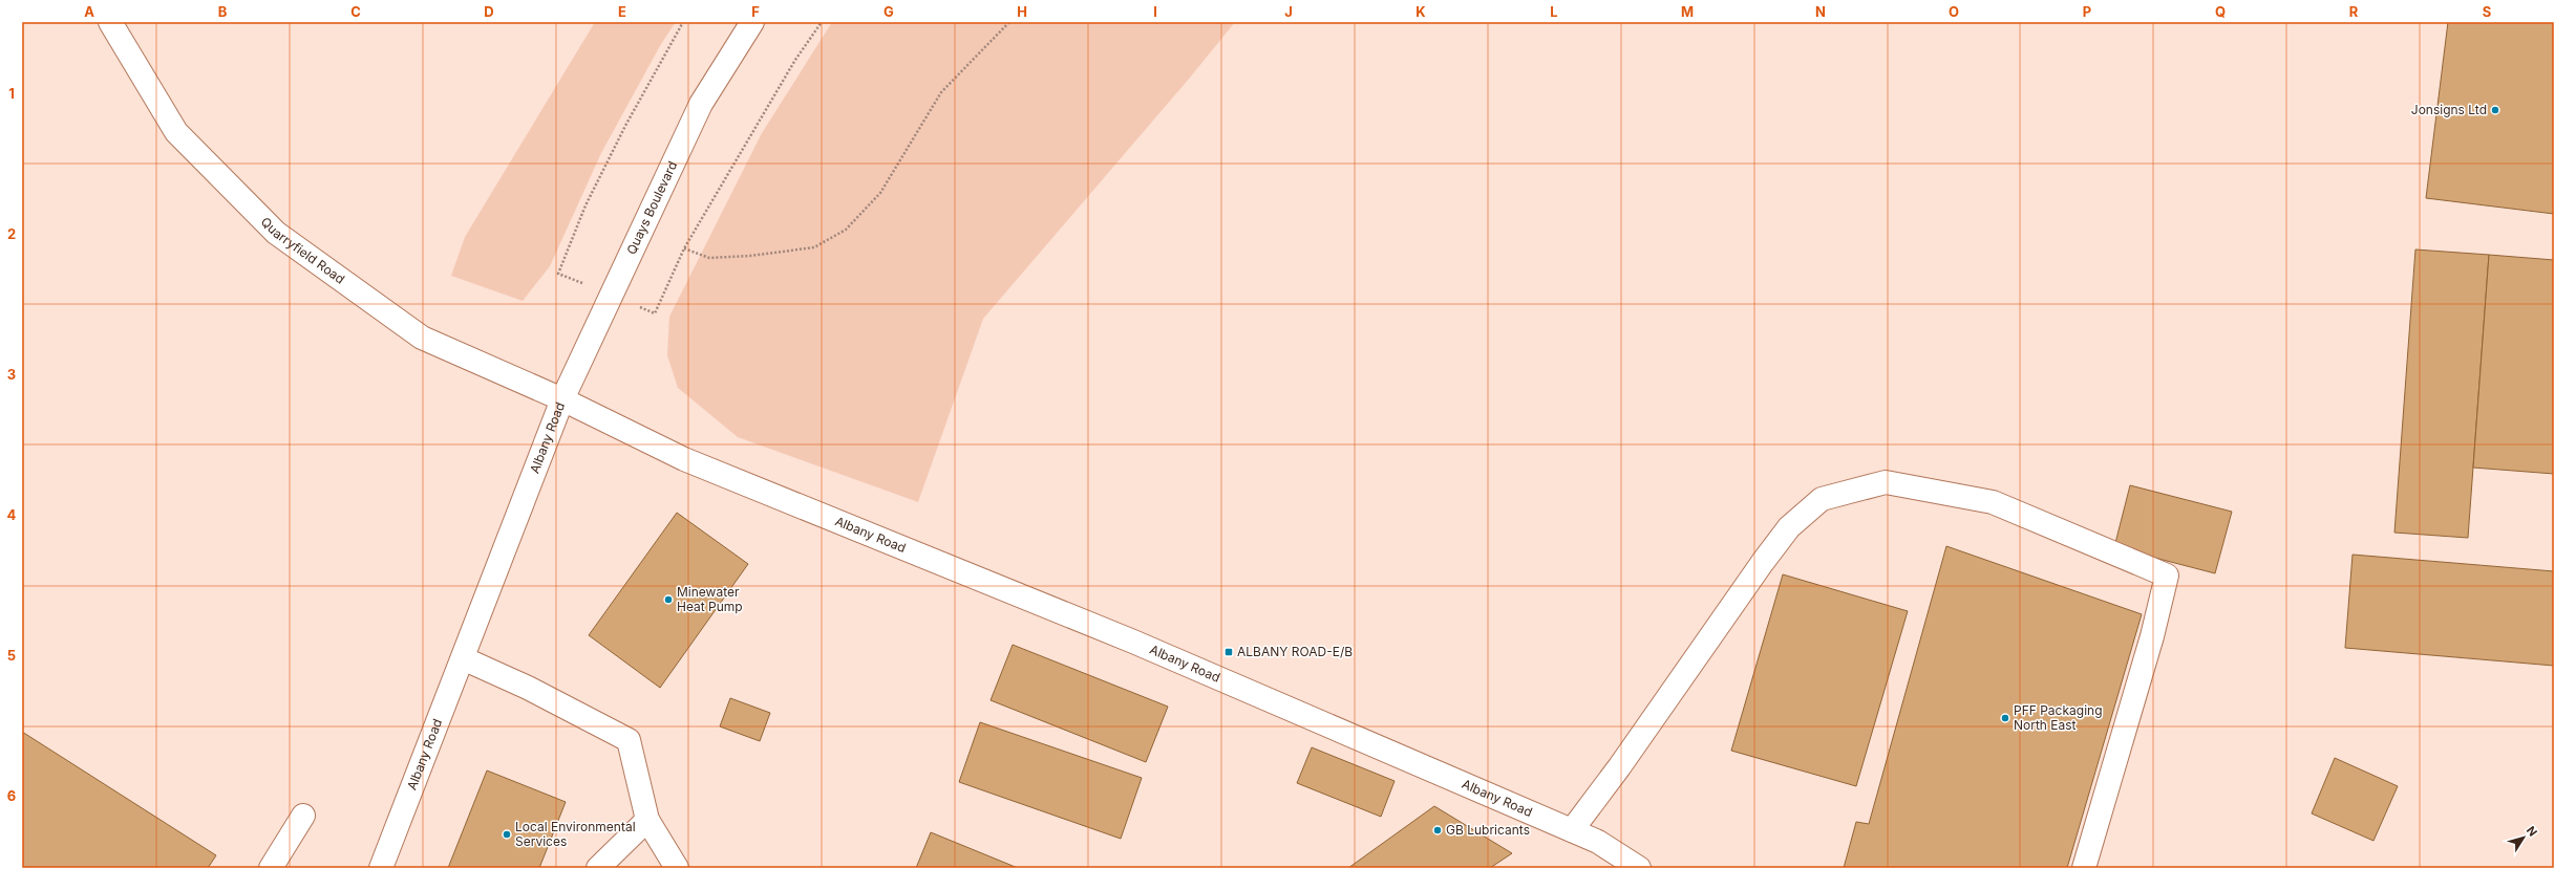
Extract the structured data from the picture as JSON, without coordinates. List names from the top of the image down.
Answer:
{
  "streets": {
    "street": ["Quays Boulevard", "Quarryfield Road", "Albany Road"]
  },
  "crossings": [
    ["Quays Boulevard", "Quarryfield Road"],
    ["Quays Boulevard", "Albany Road"],
    ["Quarryfield Road", "Albany Road"]
  ],
  "places": {
    "other": [
      "Jonsigns Ltd",
      "Minewater Heat Pump",
      "PFF Packaging North East",
      "GB Lubricants",
      "Local Environmental Services"
    ],
    "transit": ["ALBANY ROAD-E/B"]
  },
  "north": "top right",
  "grid": {
    "columns": [
      "A",
      "B",
      "C",
      "D",
      "E",
      "F",
      "G",
      "H",
      "I",
      "J",
      "K",
      "L",
      "M",
      "N",
      "O",
      "P",
      "Q",
      "R",
      "S"
    ],
    "rows": [
      "1",
      "2",
      "3",
      "4",
      "5",
      "6"
    ]
  }
}
